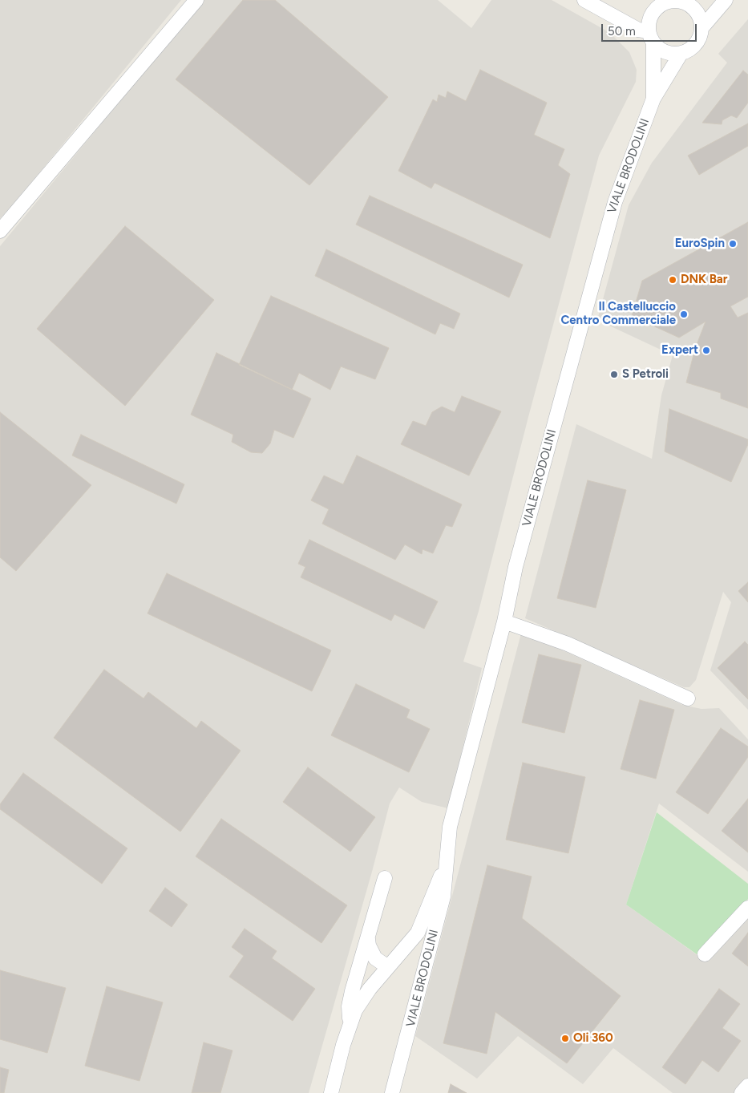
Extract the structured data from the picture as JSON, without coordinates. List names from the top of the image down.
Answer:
{
  "streets": {
    "street": ["VIALE BRODOLINI"]
  },
  "places": [
    "EuroSpin",
    "DNK Bar",
    "Il Castelluccio Centro Commerciale",
    "Expert",
    "S Petroli",
    "Oli 360"
  ],
  "scale_bar": "50 m"
}
